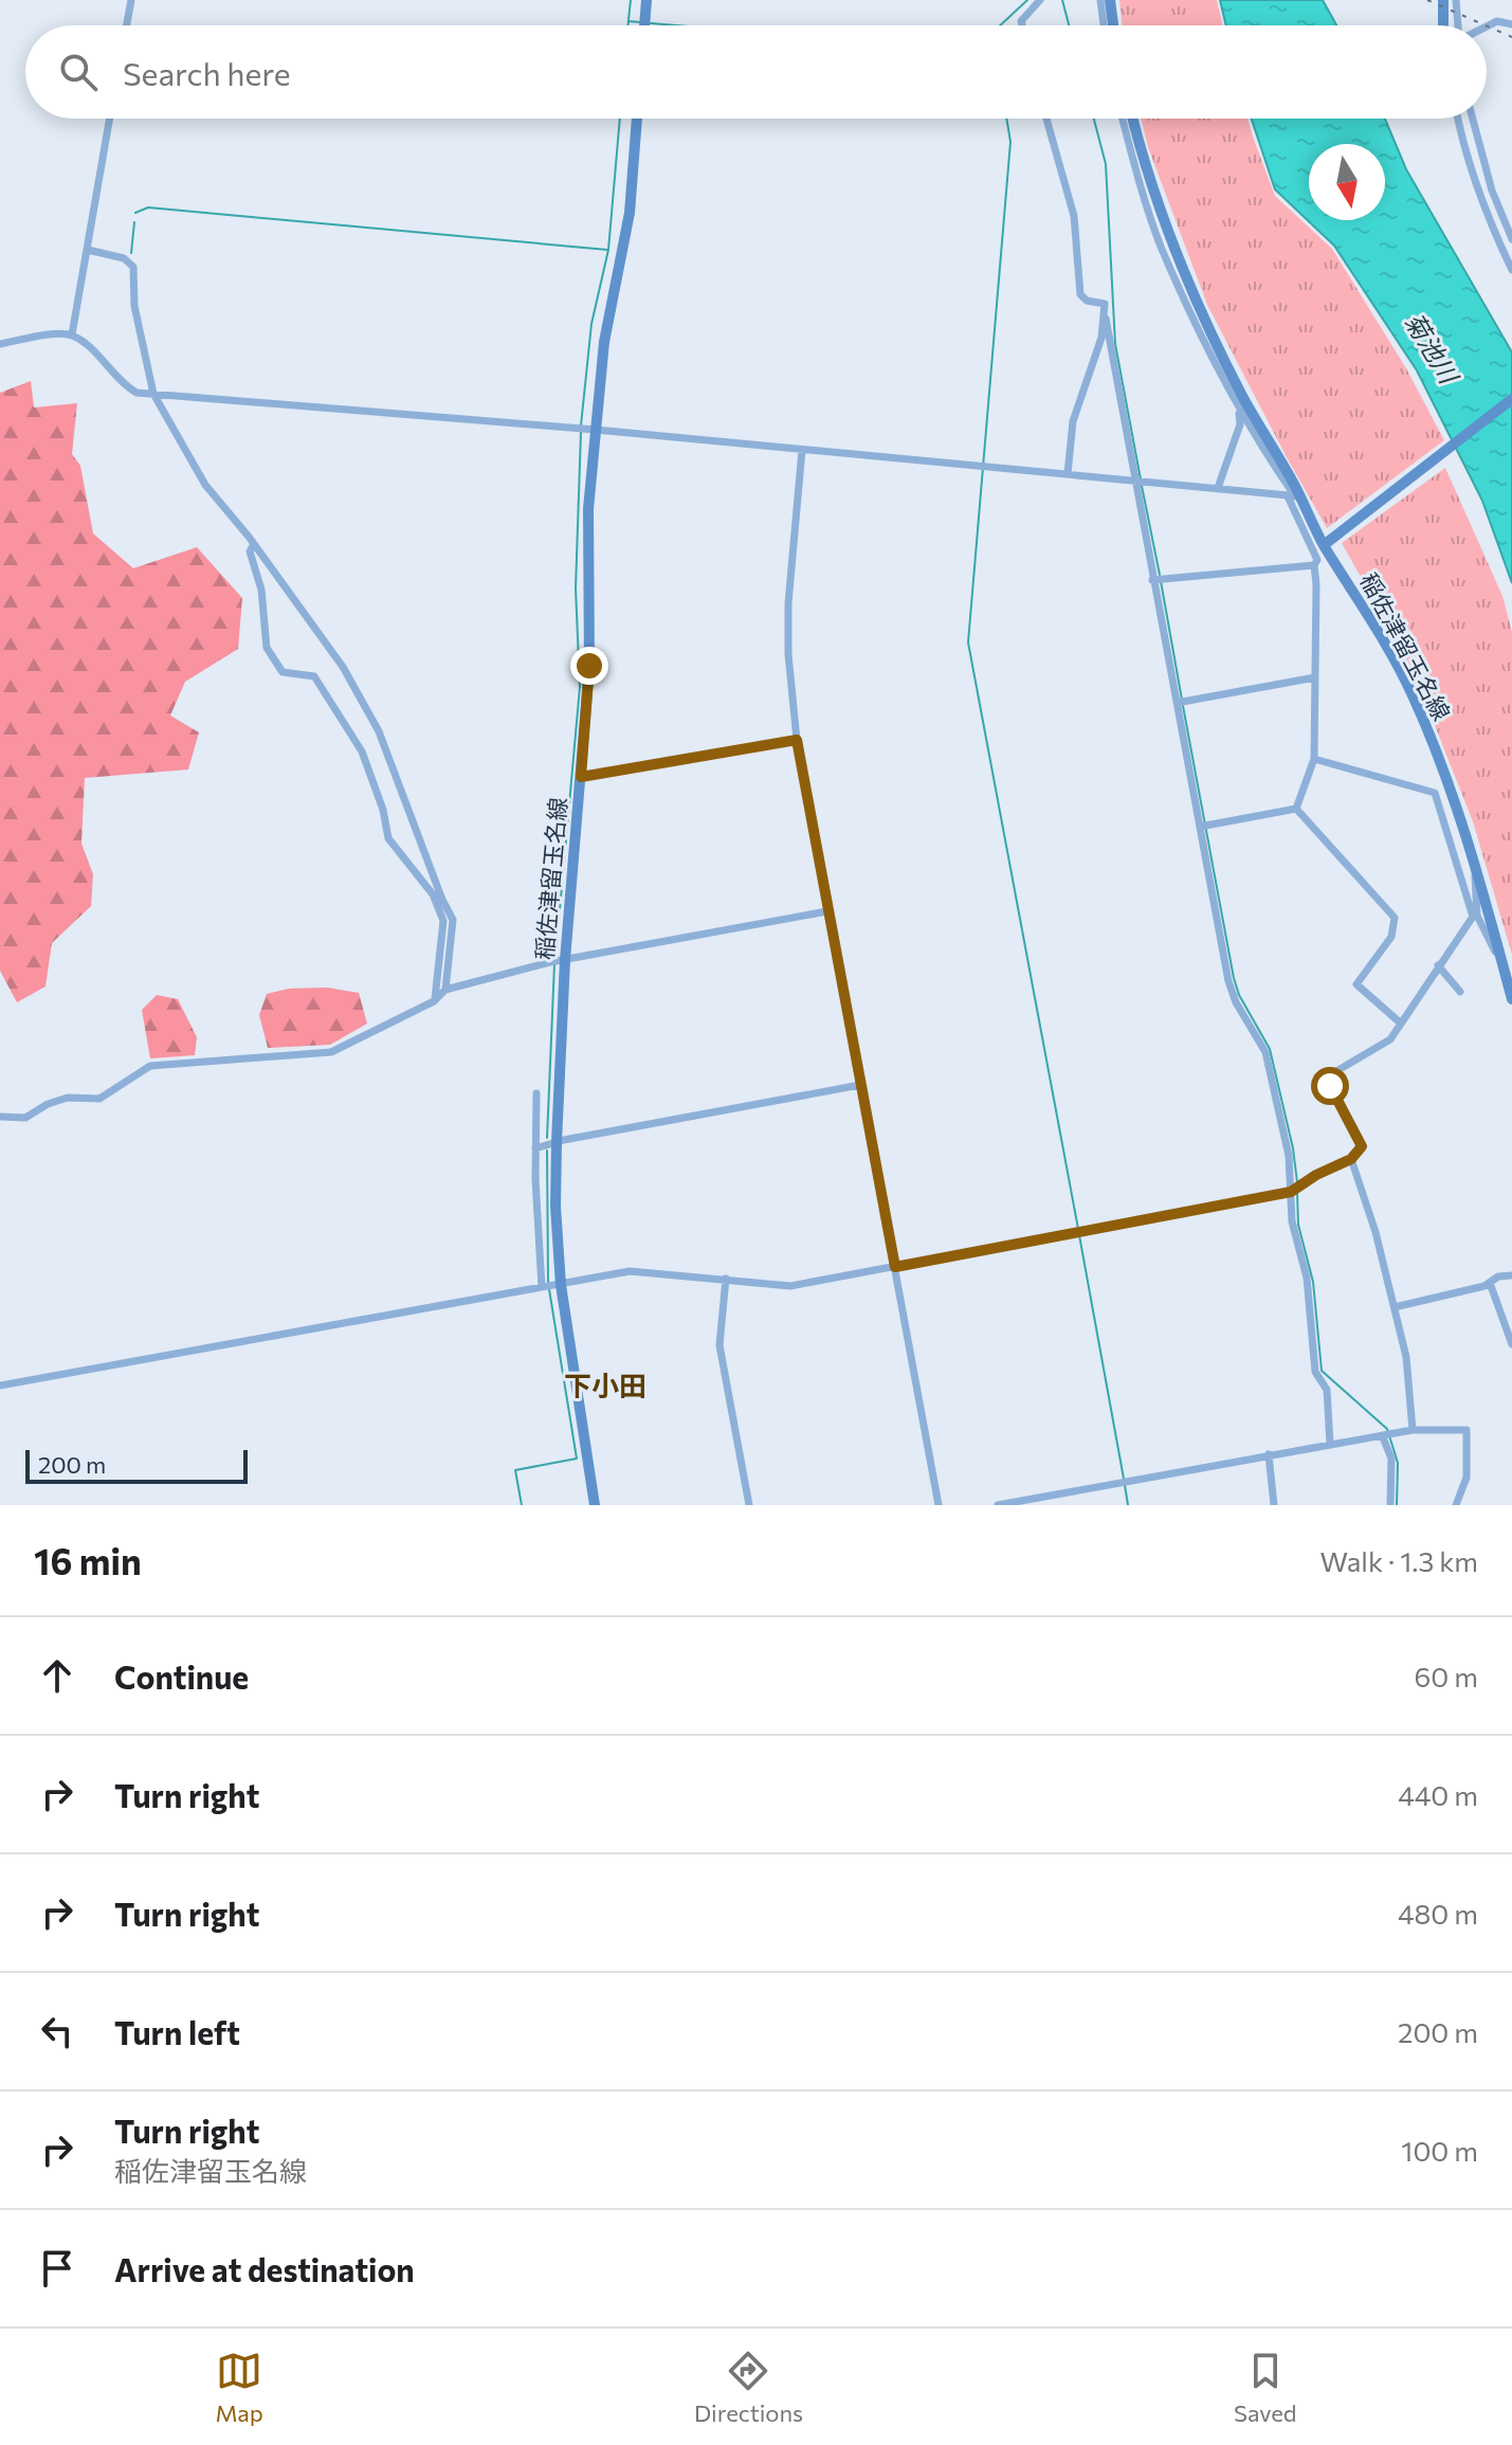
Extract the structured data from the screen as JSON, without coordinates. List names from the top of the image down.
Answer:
{
  "streets": {
    "main road": ["稲佐津留玉名線"]
  },
  "districts": ["下小田"],
  "water": ["菊池川"],
  "scale_bar": "200 m",
  "north": "bottom",
  "page": {
    "search": "Search here",
    "scale": "200 m",
    "heading": ["16 min", "Walk · 1.3 km"],
    "list": [
      ["Continue", "60 m"],
      ["Turn right", "440 m"],
      ["Turn right", "480 m"],
      ["Turn left", "200 m"],
      ["Turn right", "稲佐津留玉名線", "100 m"],
      "Arrive at destination"
    ],
    "nav": ["Map", "Directions", "Saved"]
  }
}
